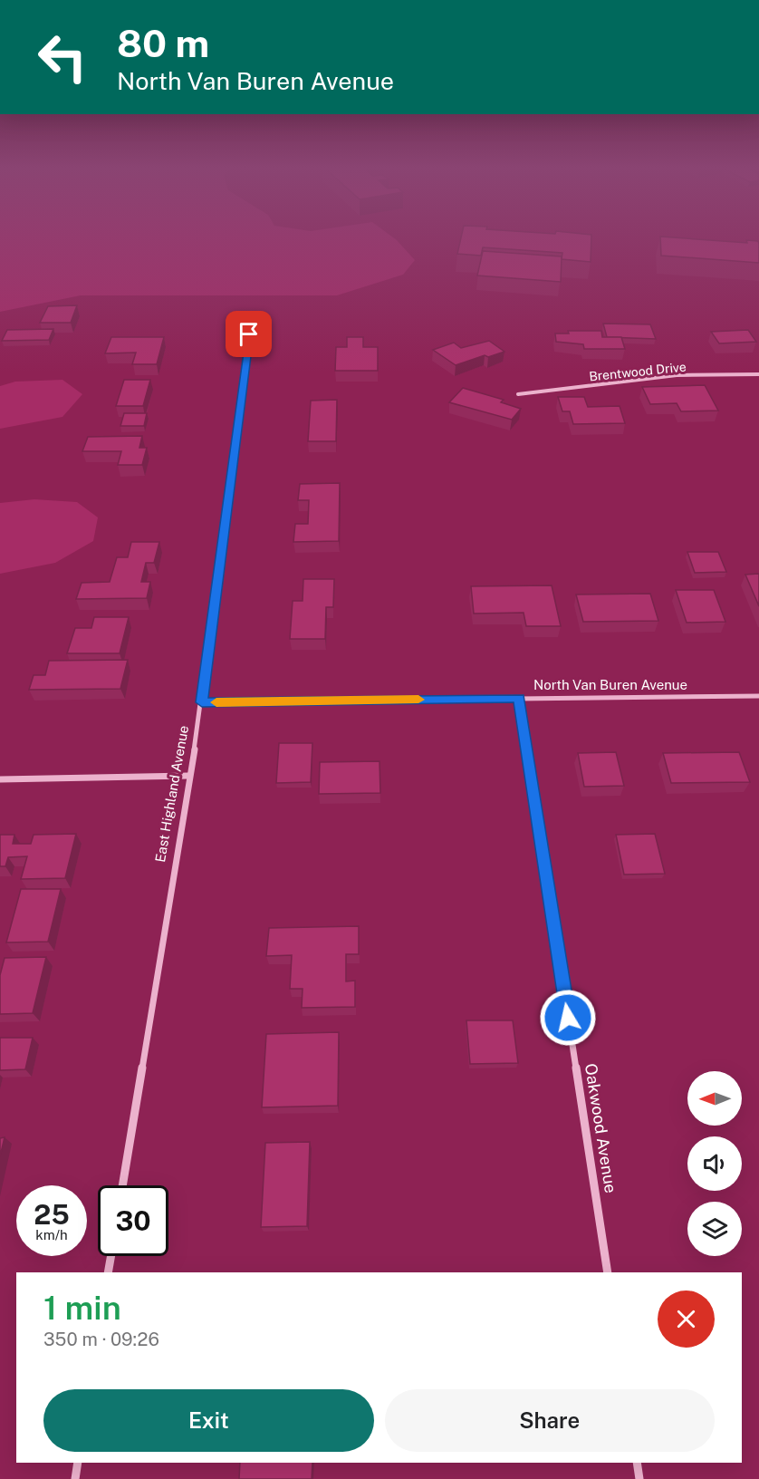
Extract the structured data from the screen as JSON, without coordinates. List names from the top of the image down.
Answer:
{
  "streets": {
    "street": [
      "Brentwood Drive",
      "North Van Buren Avenue",
      "East Highland Avenue",
      "Oakwood Avenue"
    ]
  },
  "crossings": [
    ["North Van Buren Avenue", "East Highland Avenue"],
    ["North Van Buren Avenue", "Oakwood Avenue"]
  ],
  "north": "left",
  "page": {
    "turn": ["80 m", "North Van Buren Avenue"],
    "speed": "25 km/h",
    "limit": "30",
    "heading": ["1 min", "350 m · 09:26"],
    "buttons": ["Exit", "Share"]
  }
}
